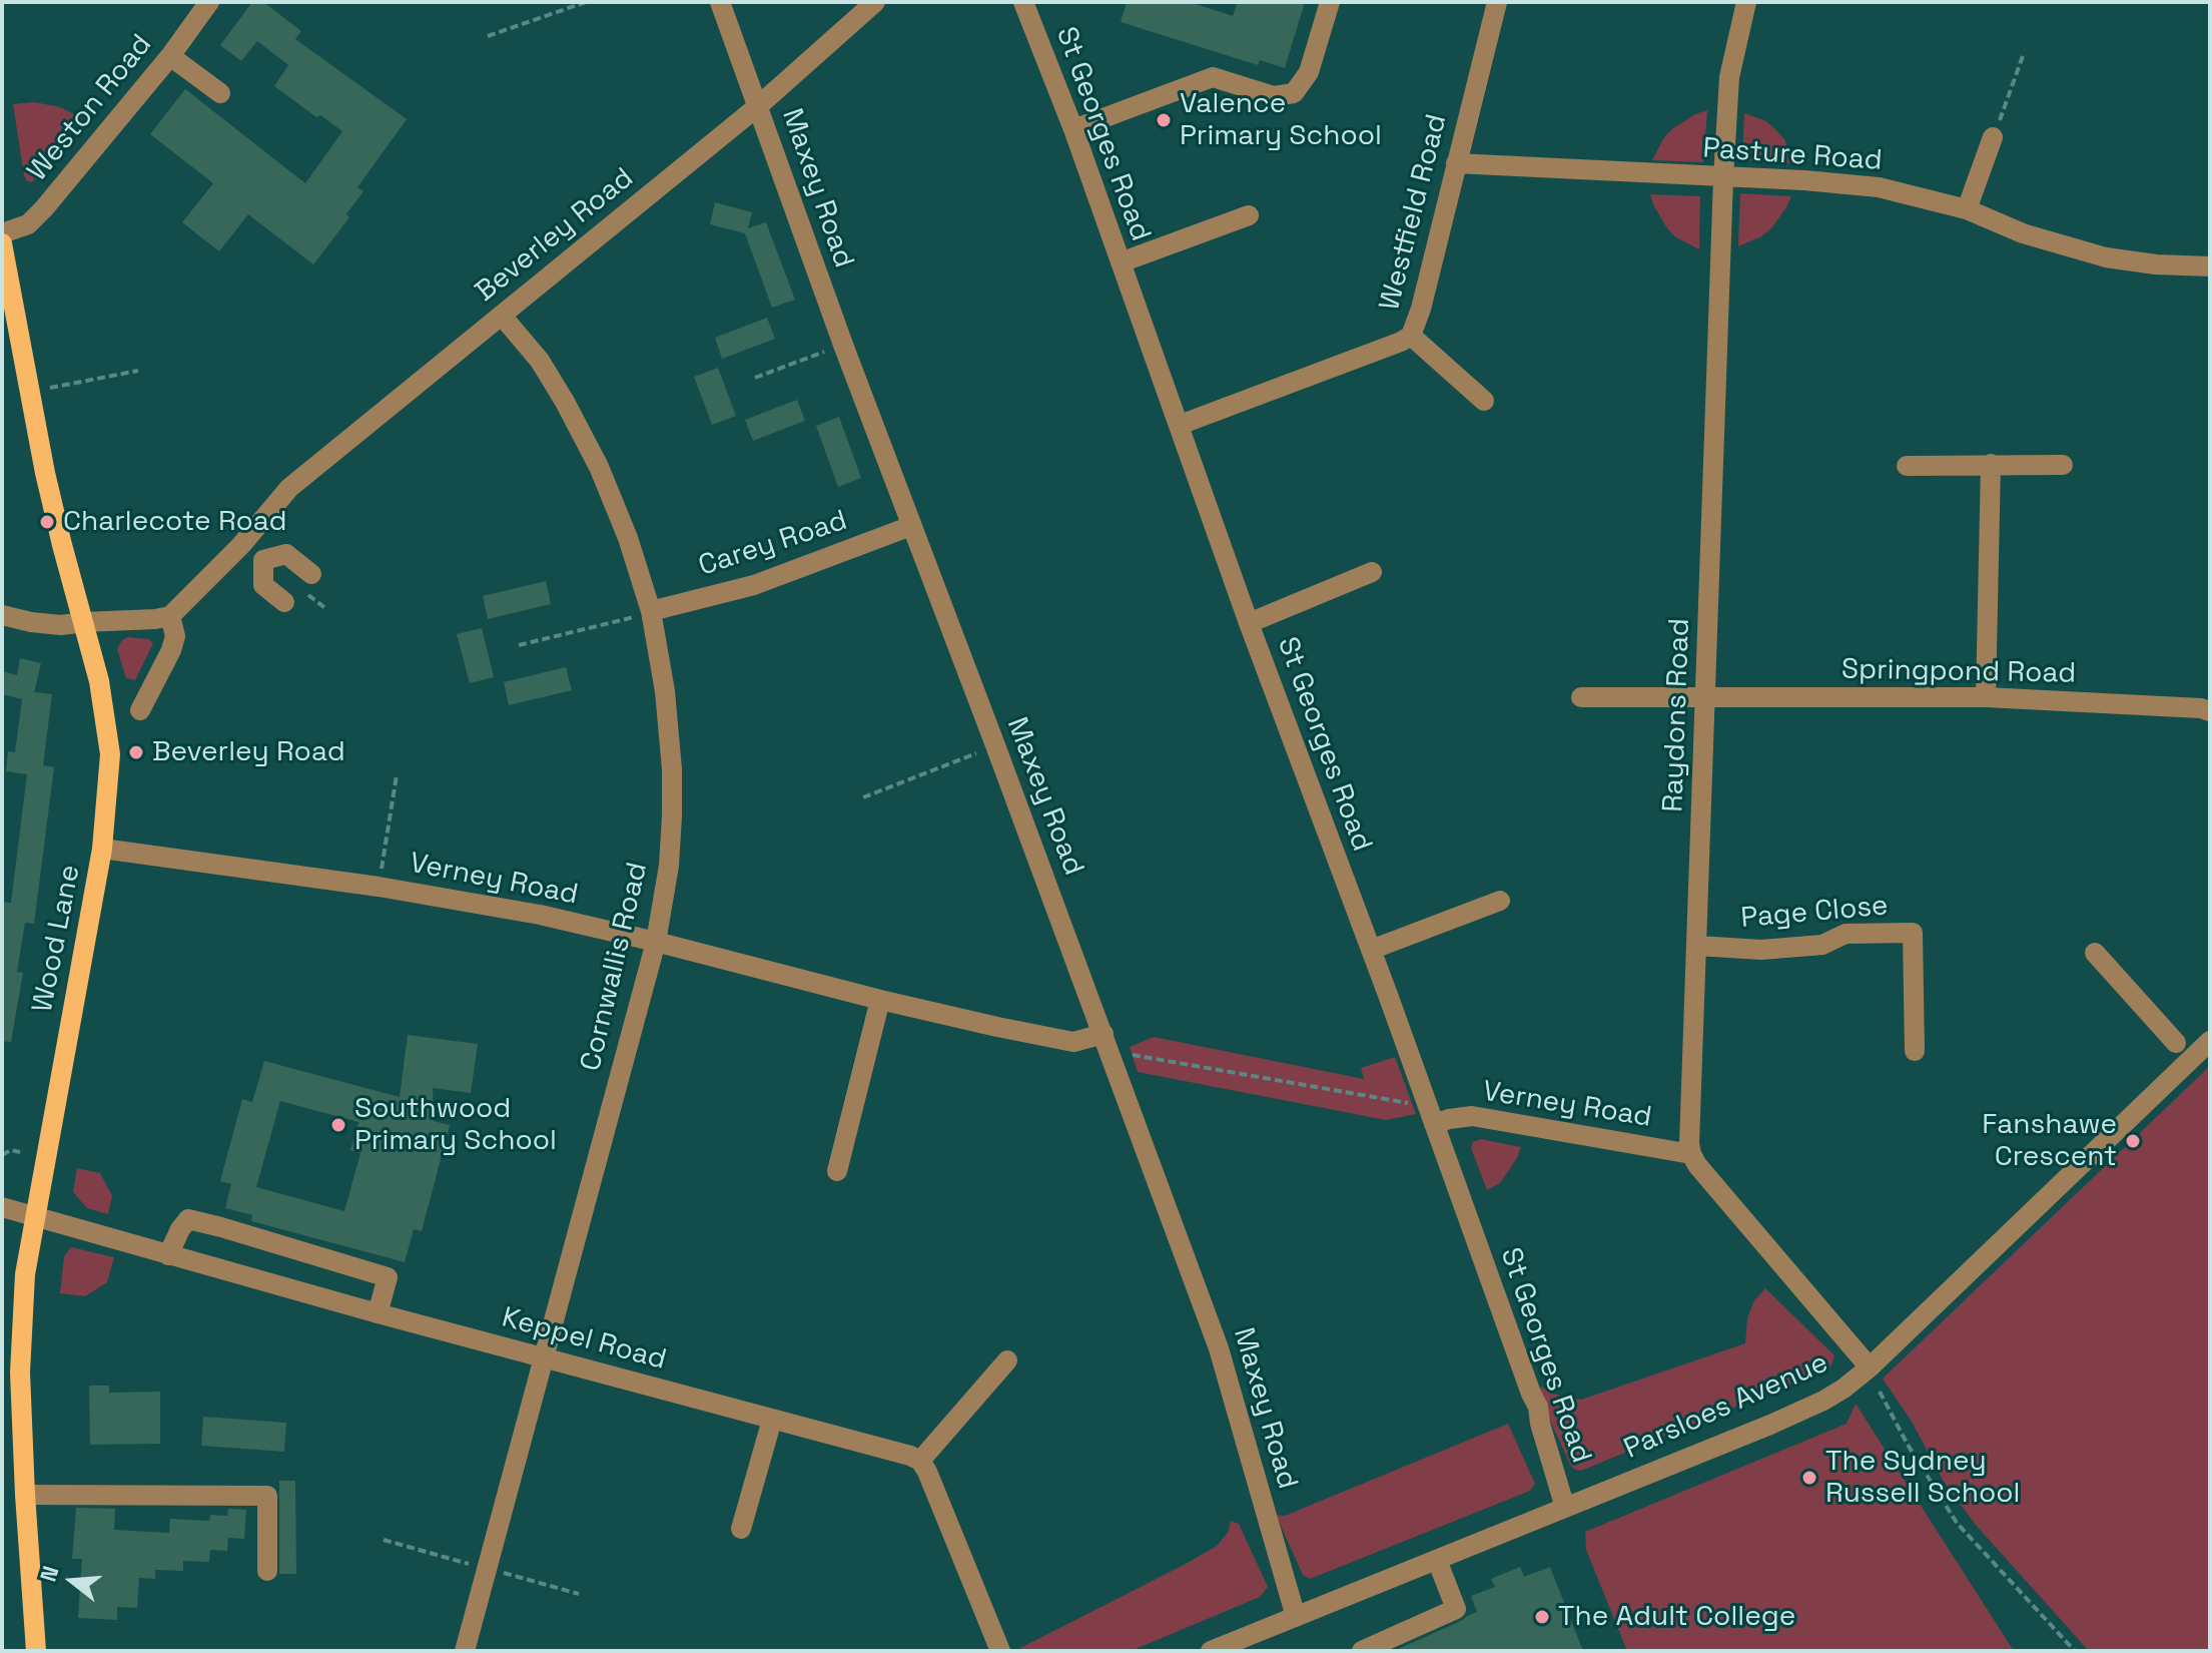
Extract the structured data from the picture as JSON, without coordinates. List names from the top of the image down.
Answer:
{
  "streets": {
    "main road": ["Wood Lane"],
    "street": [
      "Weston Road",
      "St Georges Road",
      "Pasture Road",
      "Maxey Road",
      "Westfield Road",
      "Beverley Road",
      "Carey Road",
      "Springpond Road",
      "Raydons Road",
      "Verney Road",
      "Page Close",
      "Cornwallis Road",
      "Keppel Road",
      "Parsloes Avenue"
    ]
  },
  "crossings": [
    ["St Georges Road", "Westfield Road"],
    ["St Georges Road", "Verney Road"],
    ["St Georges Road", "Parsloes Avenue"],
    ["Pasture Road", "Westfield Road"],
    ["Pasture Road", "Raydons Road"],
    ["Maxey Road", "Beverley Road"],
    ["Maxey Road", "Carey Road"],
    ["Maxey Road", "Verney Road"],
    ["Maxey Road", "Parsloes Avenue"],
    ["Beverley Road", "Cornwallis Road"],
    ["Carey Road", "Cornwallis Road"],
    ["Springpond Road", "Raydons Road"],
    ["Raydons Road", "Verney Road"],
    ["Raydons Road", "Page Close"],
    ["Verney Road", "Wood Lane"],
    ["Verney Road", "Cornwallis Road"],
    ["Wood Lane", "Keppel Road"],
    ["Cornwallis Road", "Keppel Road"]
  ],
  "places": [
    "Valence Primary School",
    "Charlecote Road",
    "Beverley Road",
    "Southwood Primary School",
    "Fanshawe Crescent",
    "The Sydney Russell School",
    "The Adult College"
  ],
  "north": "left"
}
